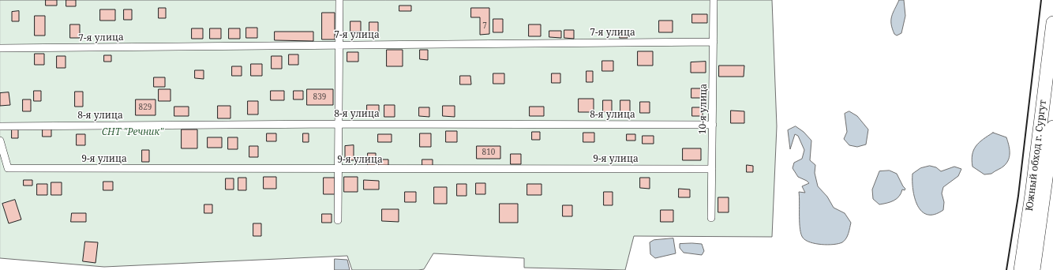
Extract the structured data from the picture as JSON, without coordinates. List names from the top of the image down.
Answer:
{
  "streets": {
    "highway": ["Южный обход г. Сургут"],
    "street": [
      "7-я улица",
      "10-я улица",
      "8-я улица",
      "9-я улица"
    ]
  },
  "crossings": [
    ["7-я улица", "10-я улица"],
    ["10-я улица", "8-я улица"],
    ["10-я улица", "9-я улица"]
  ],
  "parks": ["СНТ \"Речник\""],
  "house_numbers": [
    "7",
    "839",
    "829",
    "810"
  ]
}
